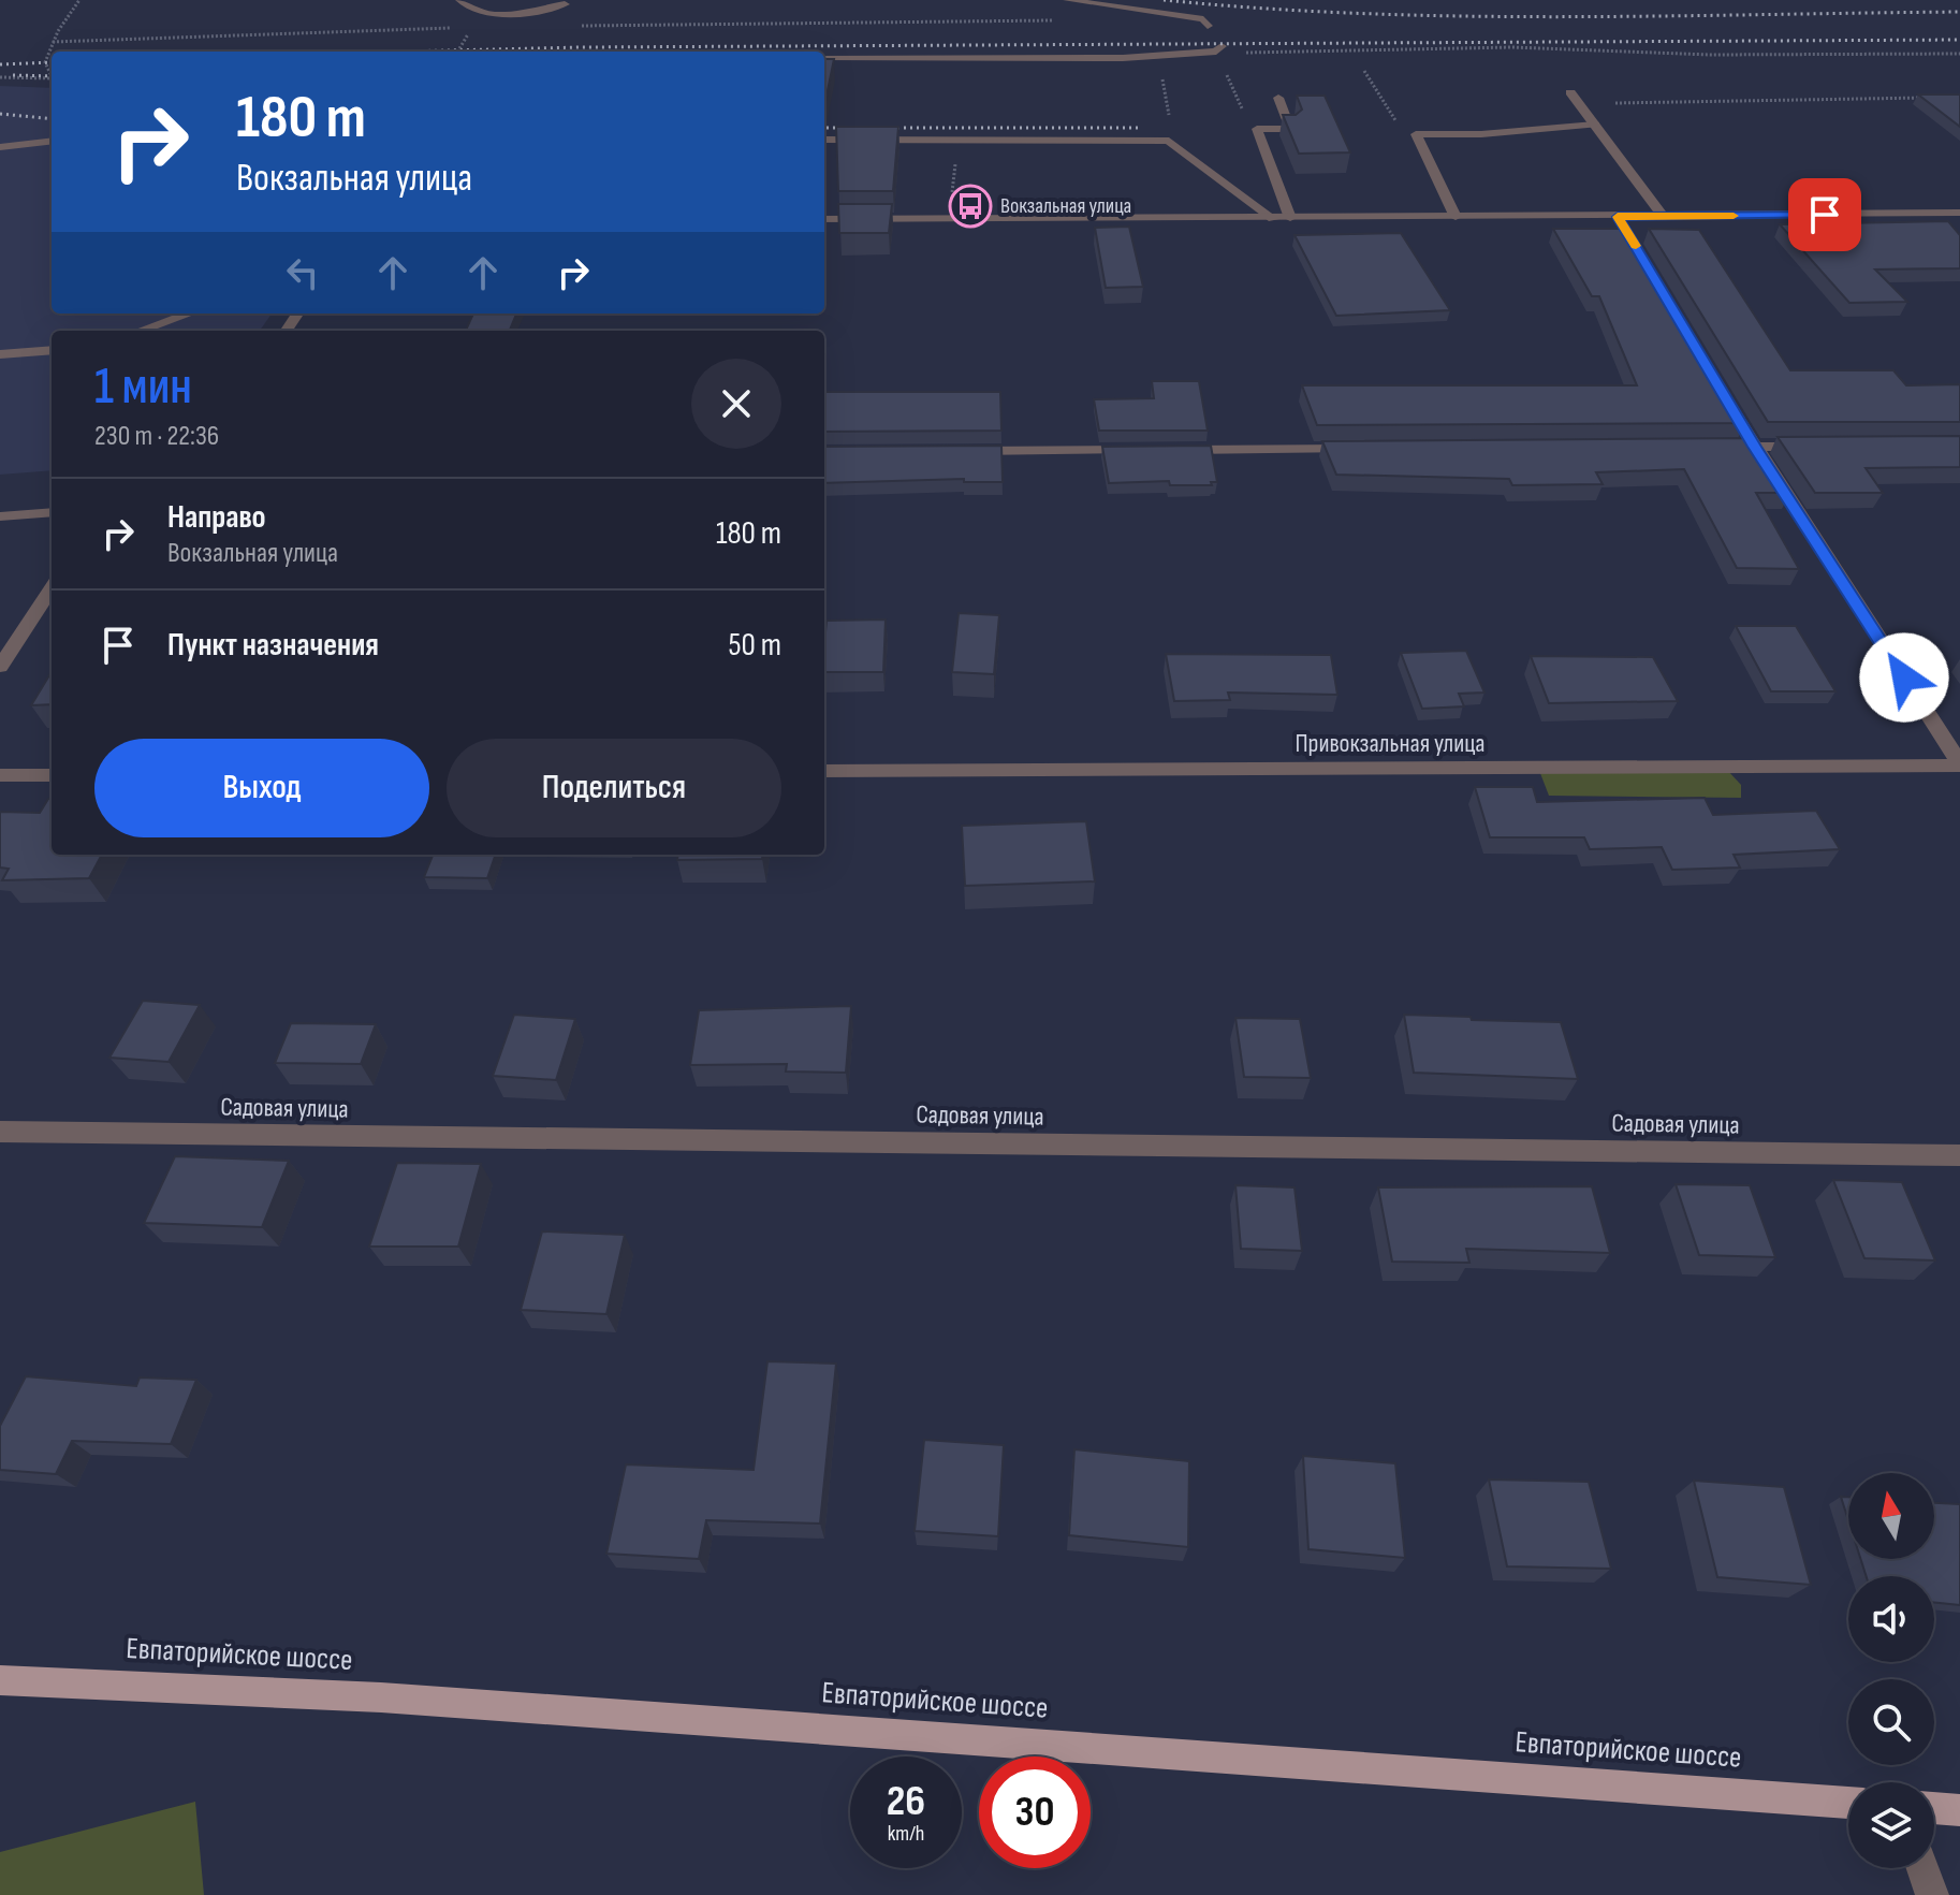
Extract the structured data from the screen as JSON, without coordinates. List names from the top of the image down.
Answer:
{
  "streets": {
    "main road": ["Евпаторийское шоссе"],
    "street": ["Привокзальная улица", "Садовая улица"]
  },
  "places": {
    "bus stop": ["Вокзальная улица"]
  },
  "north": "top",
  "page": {
    "turn": ["180 m", "Вокзальная улица"],
    "heading": ["1 мин", "230 m · 22:36"],
    "list": [
      {
        "name": "Направо",
        "note": "Вокзальная улица",
        "value": "180 m"
      },
      {
        "name": "Пункт назначения",
        "value": "50 m"
      }
    ],
    "buttons": ["Выход", "Поделиться"],
    "speed": "26 km/h",
    "limit": "30"
  }
}
